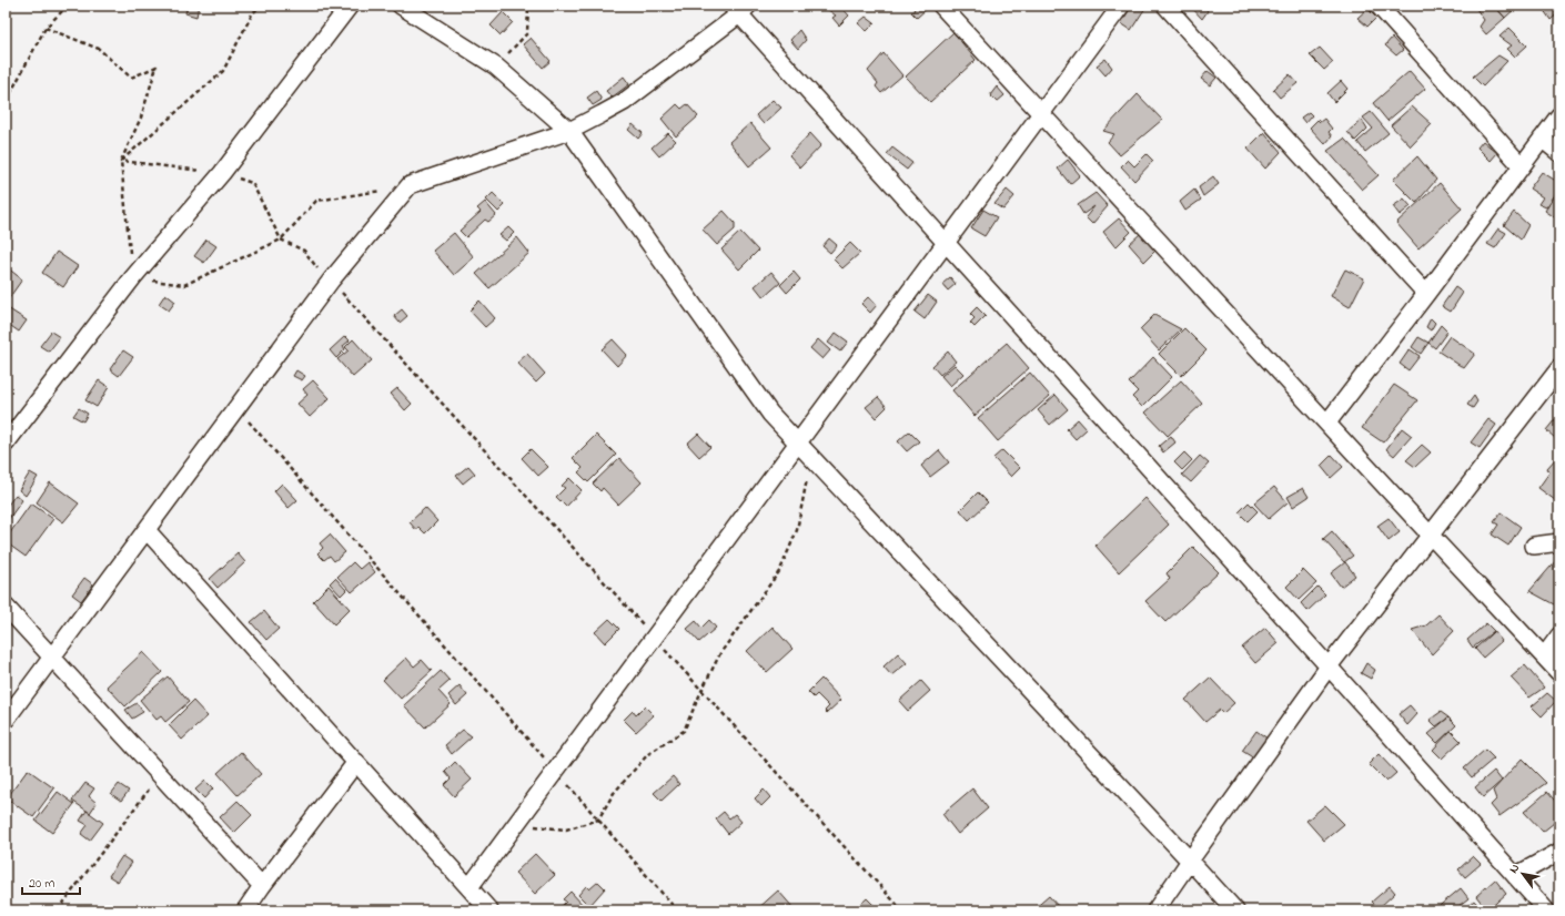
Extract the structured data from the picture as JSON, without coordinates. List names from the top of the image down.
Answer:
{
  "scale_bar": "20 m",
  "north": "top left"
}
